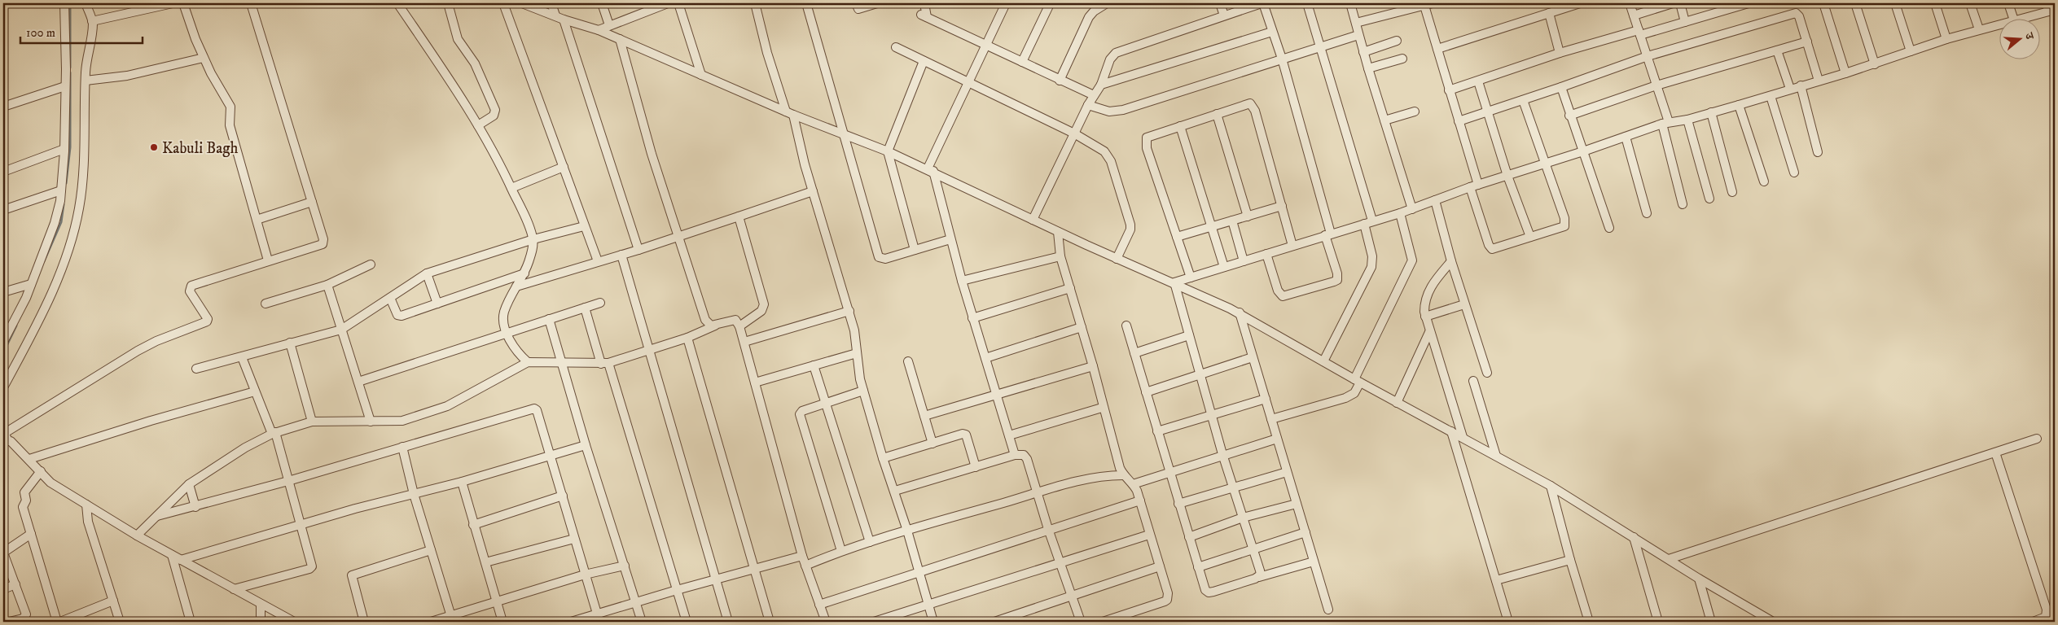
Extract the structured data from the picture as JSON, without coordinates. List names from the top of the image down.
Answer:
{
  "places": ["Kabuli Bagh"],
  "scale_bar": "100 m",
  "north": "right"
}
